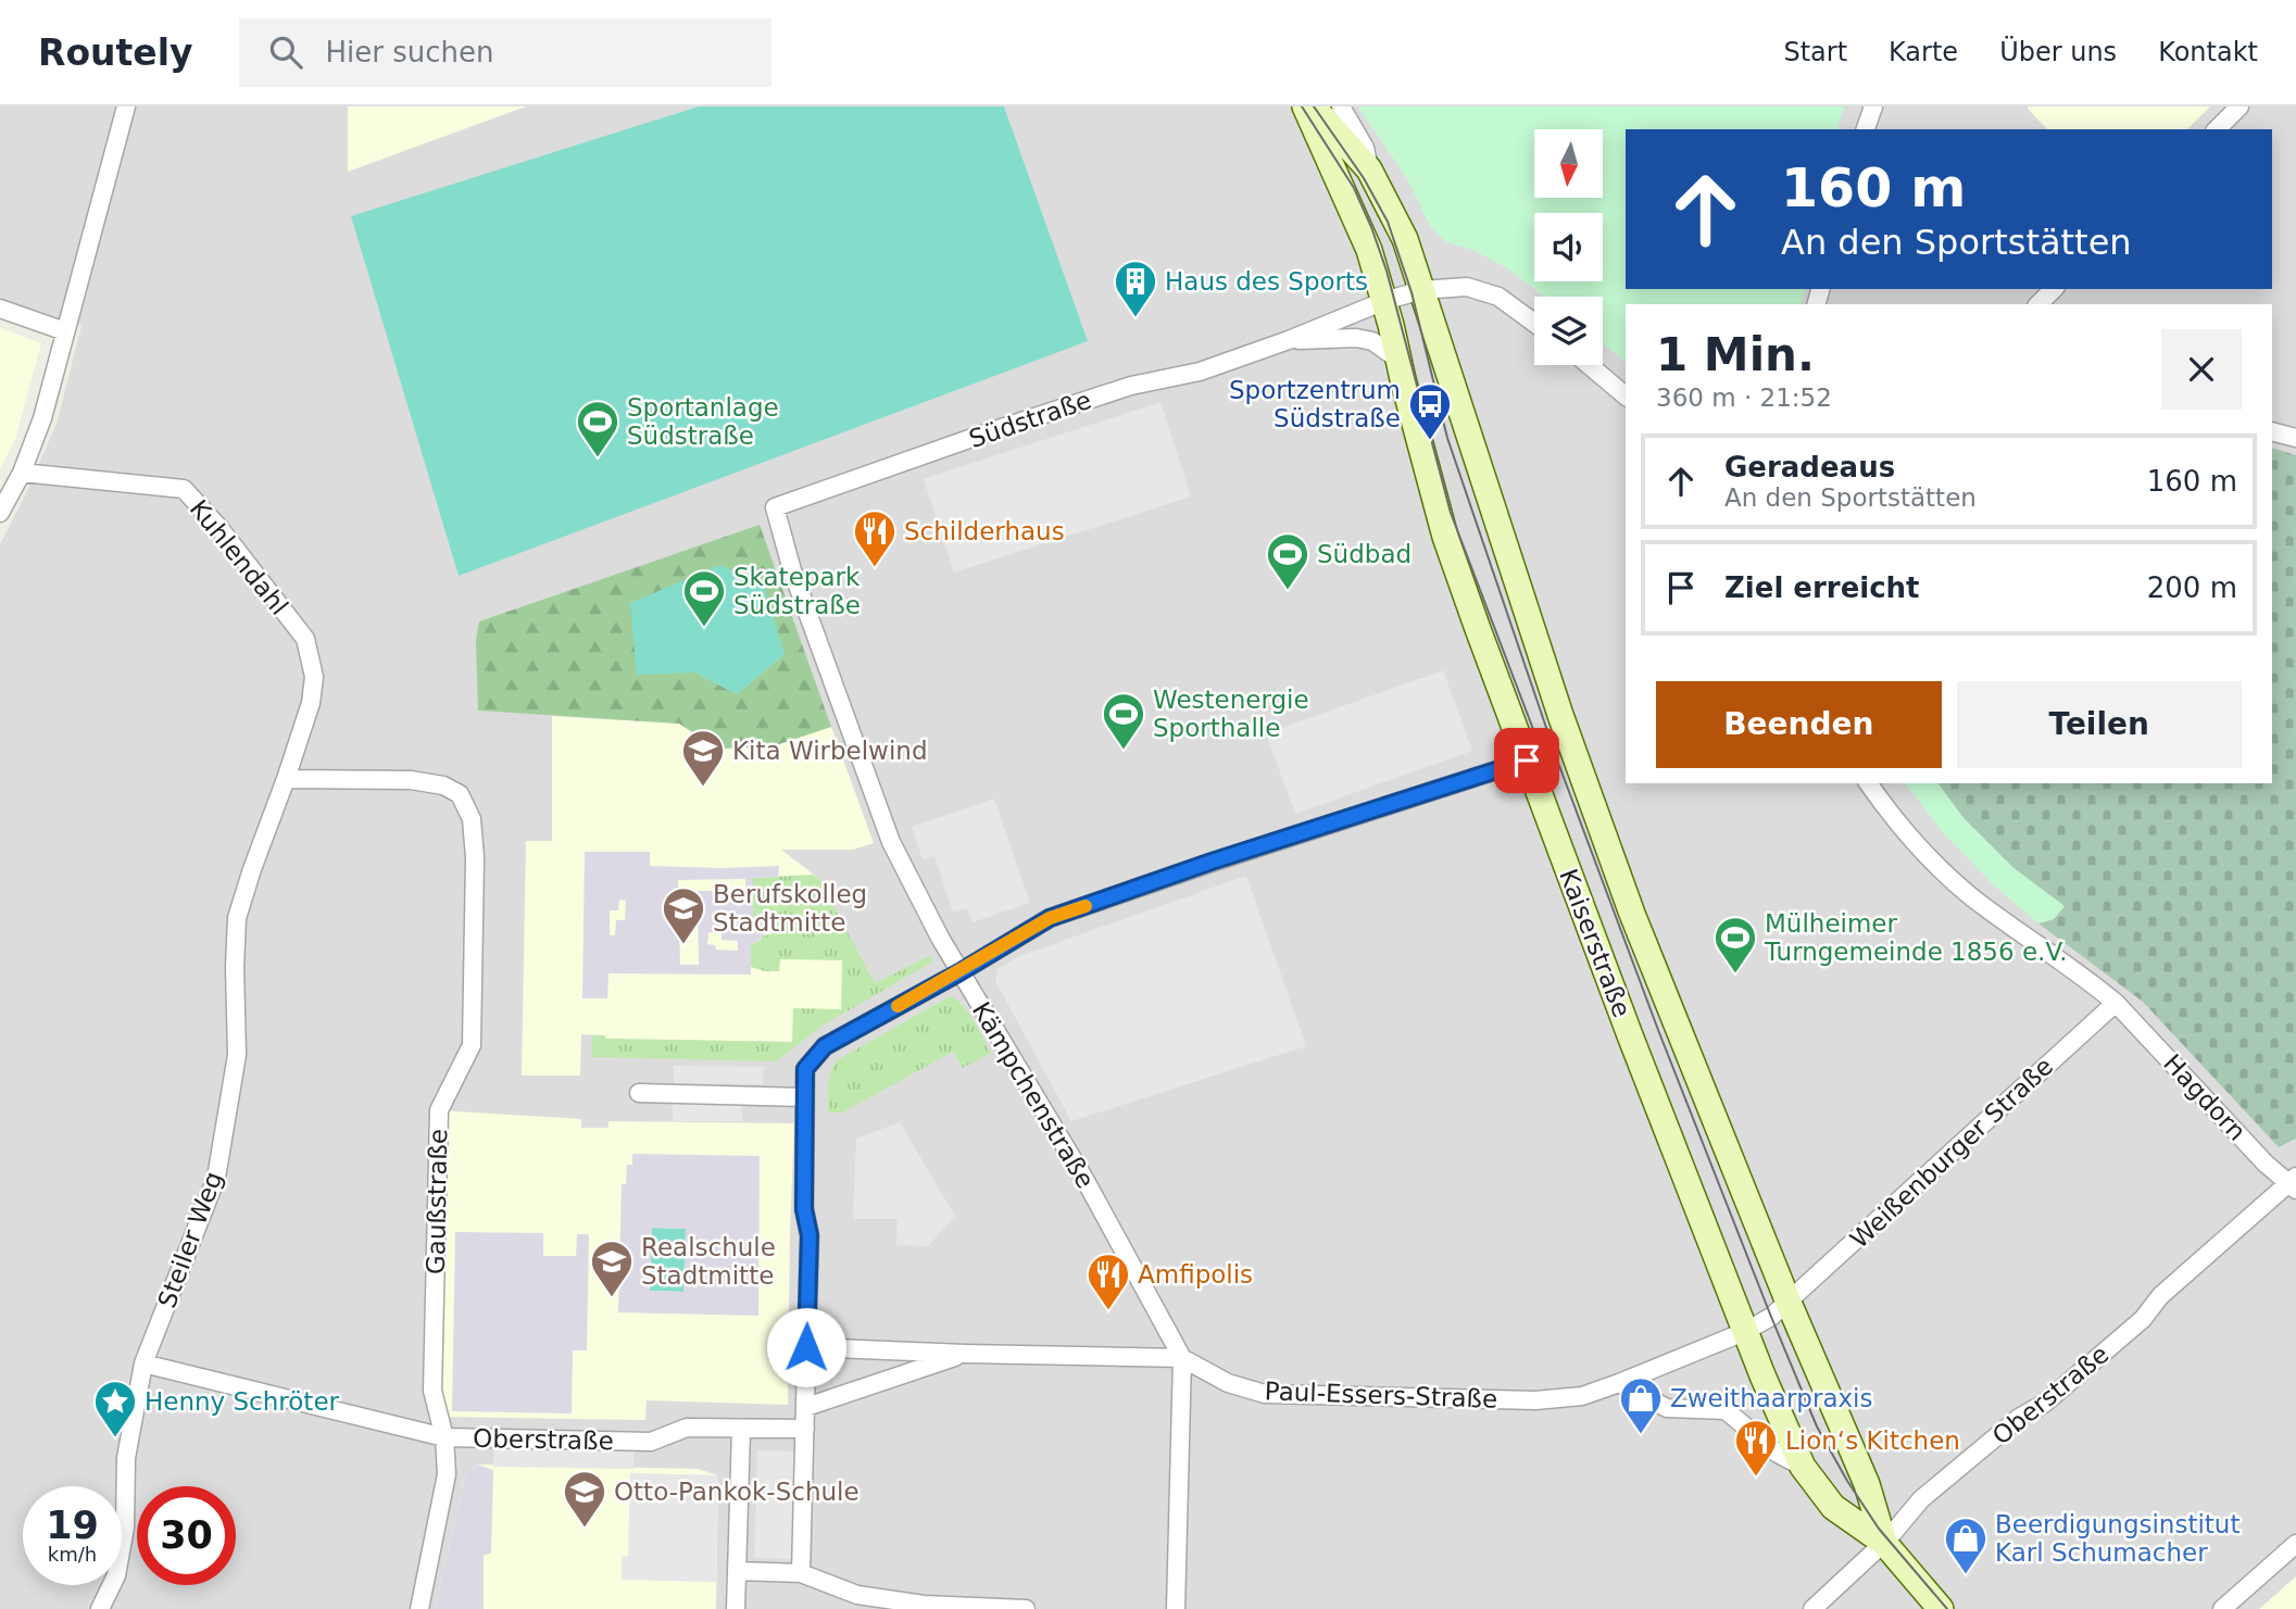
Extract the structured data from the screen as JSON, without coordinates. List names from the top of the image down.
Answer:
{
  "streets": {
    "main road": ["Kaiserstraße"],
    "street": [
      "Südstraße",
      "Kuhlendahl",
      "Kämpchenstraße",
      "Hagdorn",
      "Weißenburger Straße",
      "Gaußstraße",
      "Steiler Weg",
      "Paul-Essers-Straße",
      "Oberstraße"
    ]
  },
  "crossings": [
    ["Südstraße", "Kaiserstraße"],
    ["Südstraße", "Kämpchenstraße"],
    ["Kuhlendahl", "Gaußstraße"],
    ["Kuhlendahl", "Steiler Weg"],
    ["Kaiserstraße", "Weißenburger Straße"],
    ["Kaiserstraße", "Paul-Essers-Straße"],
    ["Kaiserstraße", "Oberstraße"],
    ["Kämpchenstraße", "Paul-Essers-Straße"],
    ["Hagdorn", "Weißenburger Straße"],
    ["Hagdorn", "Oberstraße"],
    ["Weißenburger Straße", "Paul-Essers-Straße"],
    ["Gaußstraße", "Steiler Weg"],
    ["Gaußstraße", "Oberstraße"],
    ["Steiler Weg", "Oberstraße"]
  ],
  "places": {
    "building": ["Haus des Sports"],
    "bus stop": ["Sportzentrum Südstraße"],
    "sports": [
      "Sportanlage Südstraße",
      "Südbad",
      "Skatepark Südstraße",
      "Westenergie Sporthalle",
      "Mülheimer Turngemeinde 1856 e.V."
    ],
    "restaurant": ["Schilderhaus", "Amfipolis", "Lion‘s Kitchen"],
    "school or university": [
      "Kita Wirbelwind",
      "Berufskolleg Stadtmitte",
      "Realschule Stadtmitte",
      "Otto-Pankok-Schule"
    ],
    "shop": ["Zweithaarpraxis", "Beerdigungsinstitut Karl Schumacher"],
    "place": ["Henny Schröter"]
  },
  "north": "bottom",
  "page": {
    "header": "Routely",
    "search": "Hier suchen",
    "nav": [
      "Start",
      "Karte",
      "Über uns",
      "Kontakt"
    ],
    "turn": ["160 m", "An den Sportstätten"],
    "heading": ["1 Min.", "360 m · 21:52"],
    "list": [
      {
        "name": "Geradeaus",
        "note": "An den Sportstätten",
        "value": "160 m"
      },
      {
        "name": "Ziel erreicht",
        "value": "200 m"
      }
    ],
    "buttons": ["Beenden", "Teilen"],
    "speed": "19 km/h",
    "limit": "30"
  }
}
